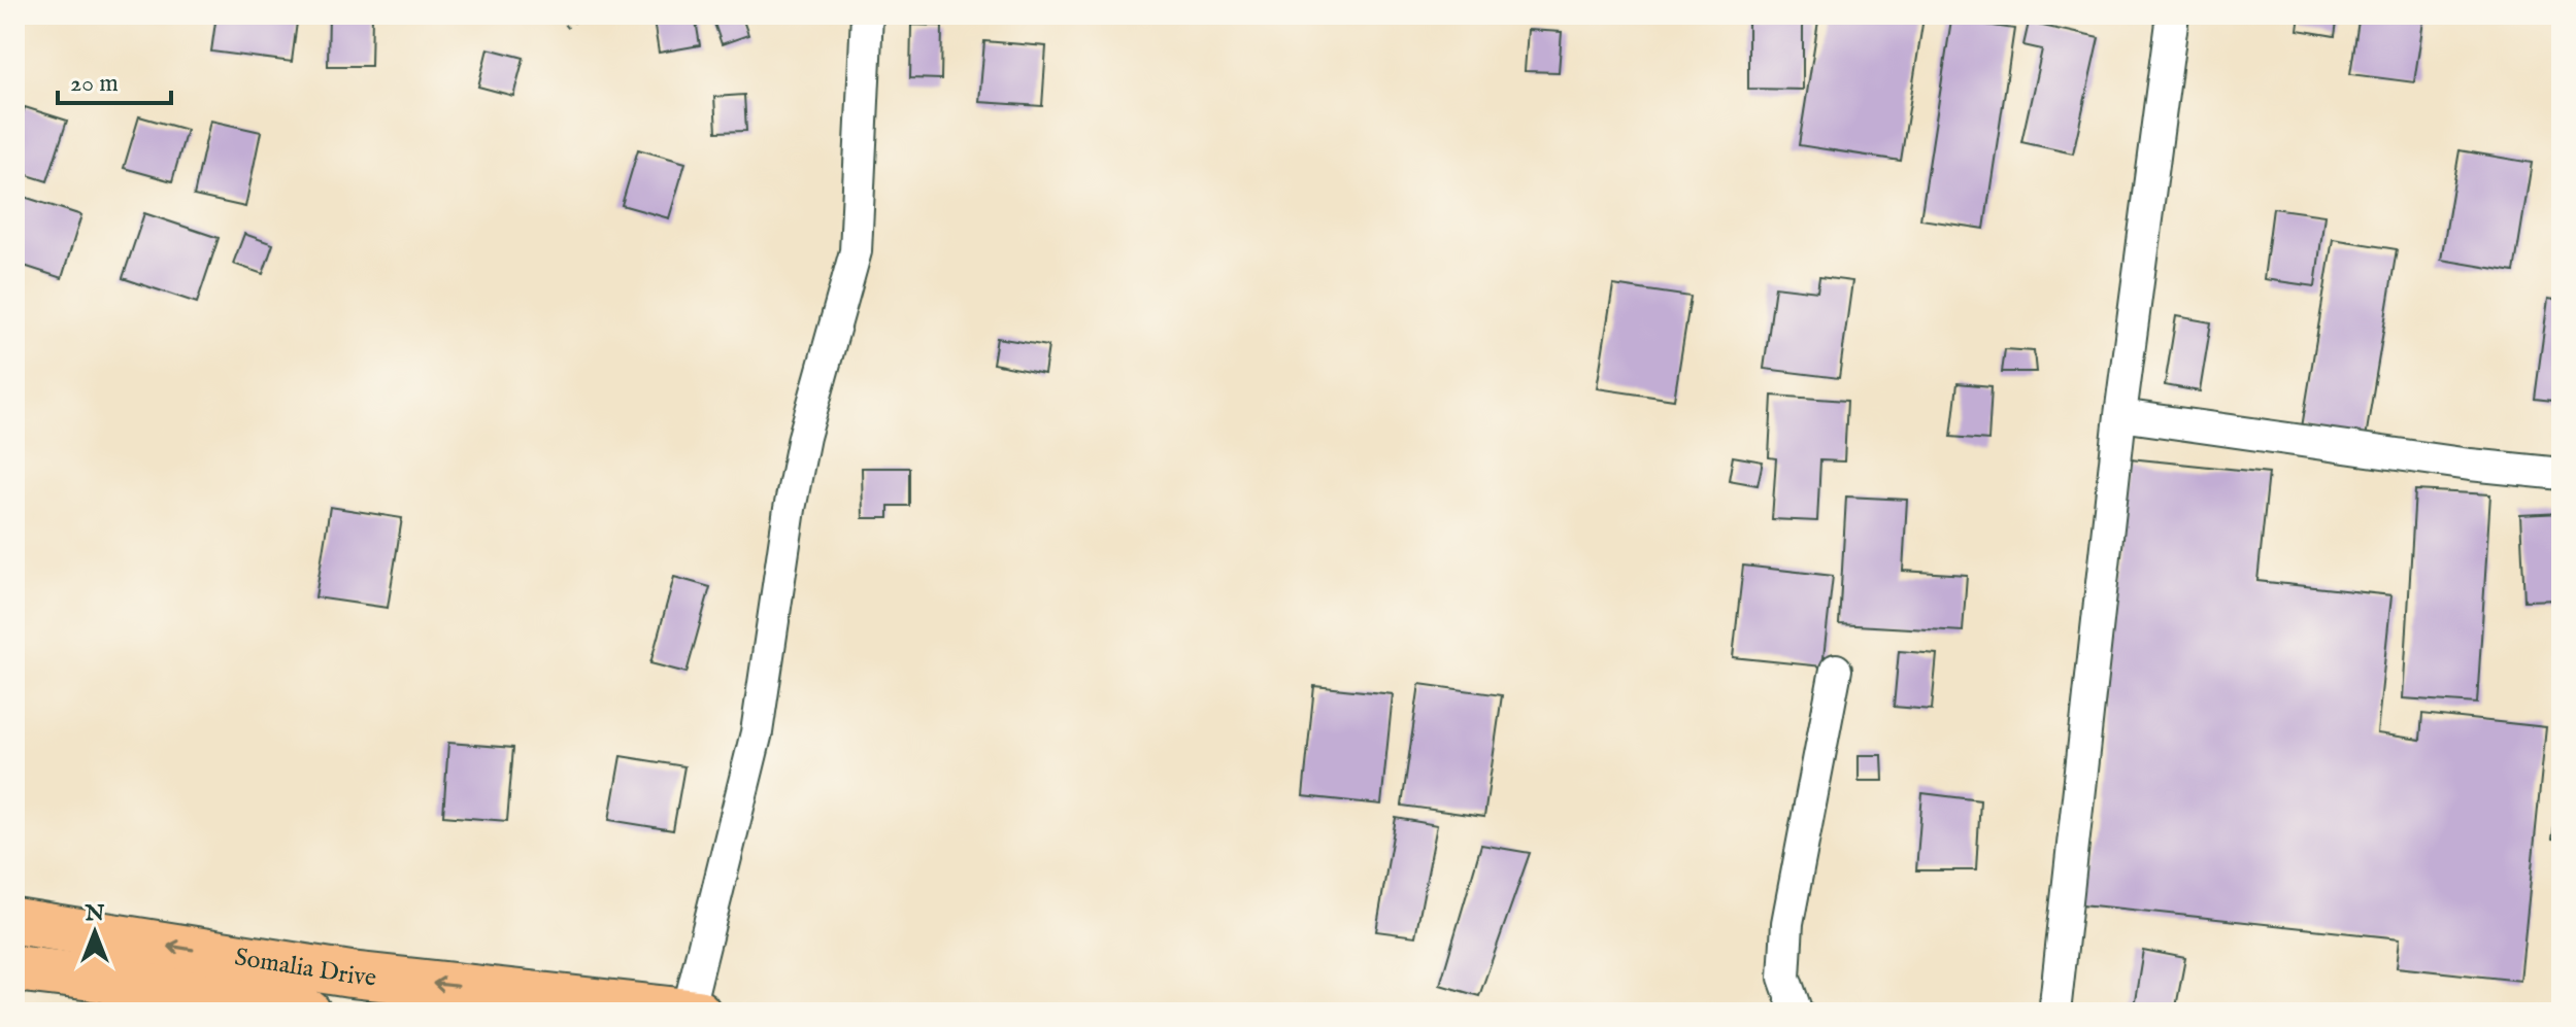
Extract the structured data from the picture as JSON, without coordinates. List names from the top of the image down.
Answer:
{
  "streets": {
    "main road": ["Somalia Drive"]
  },
  "scale_bar": "20 m",
  "north": "top"
}
